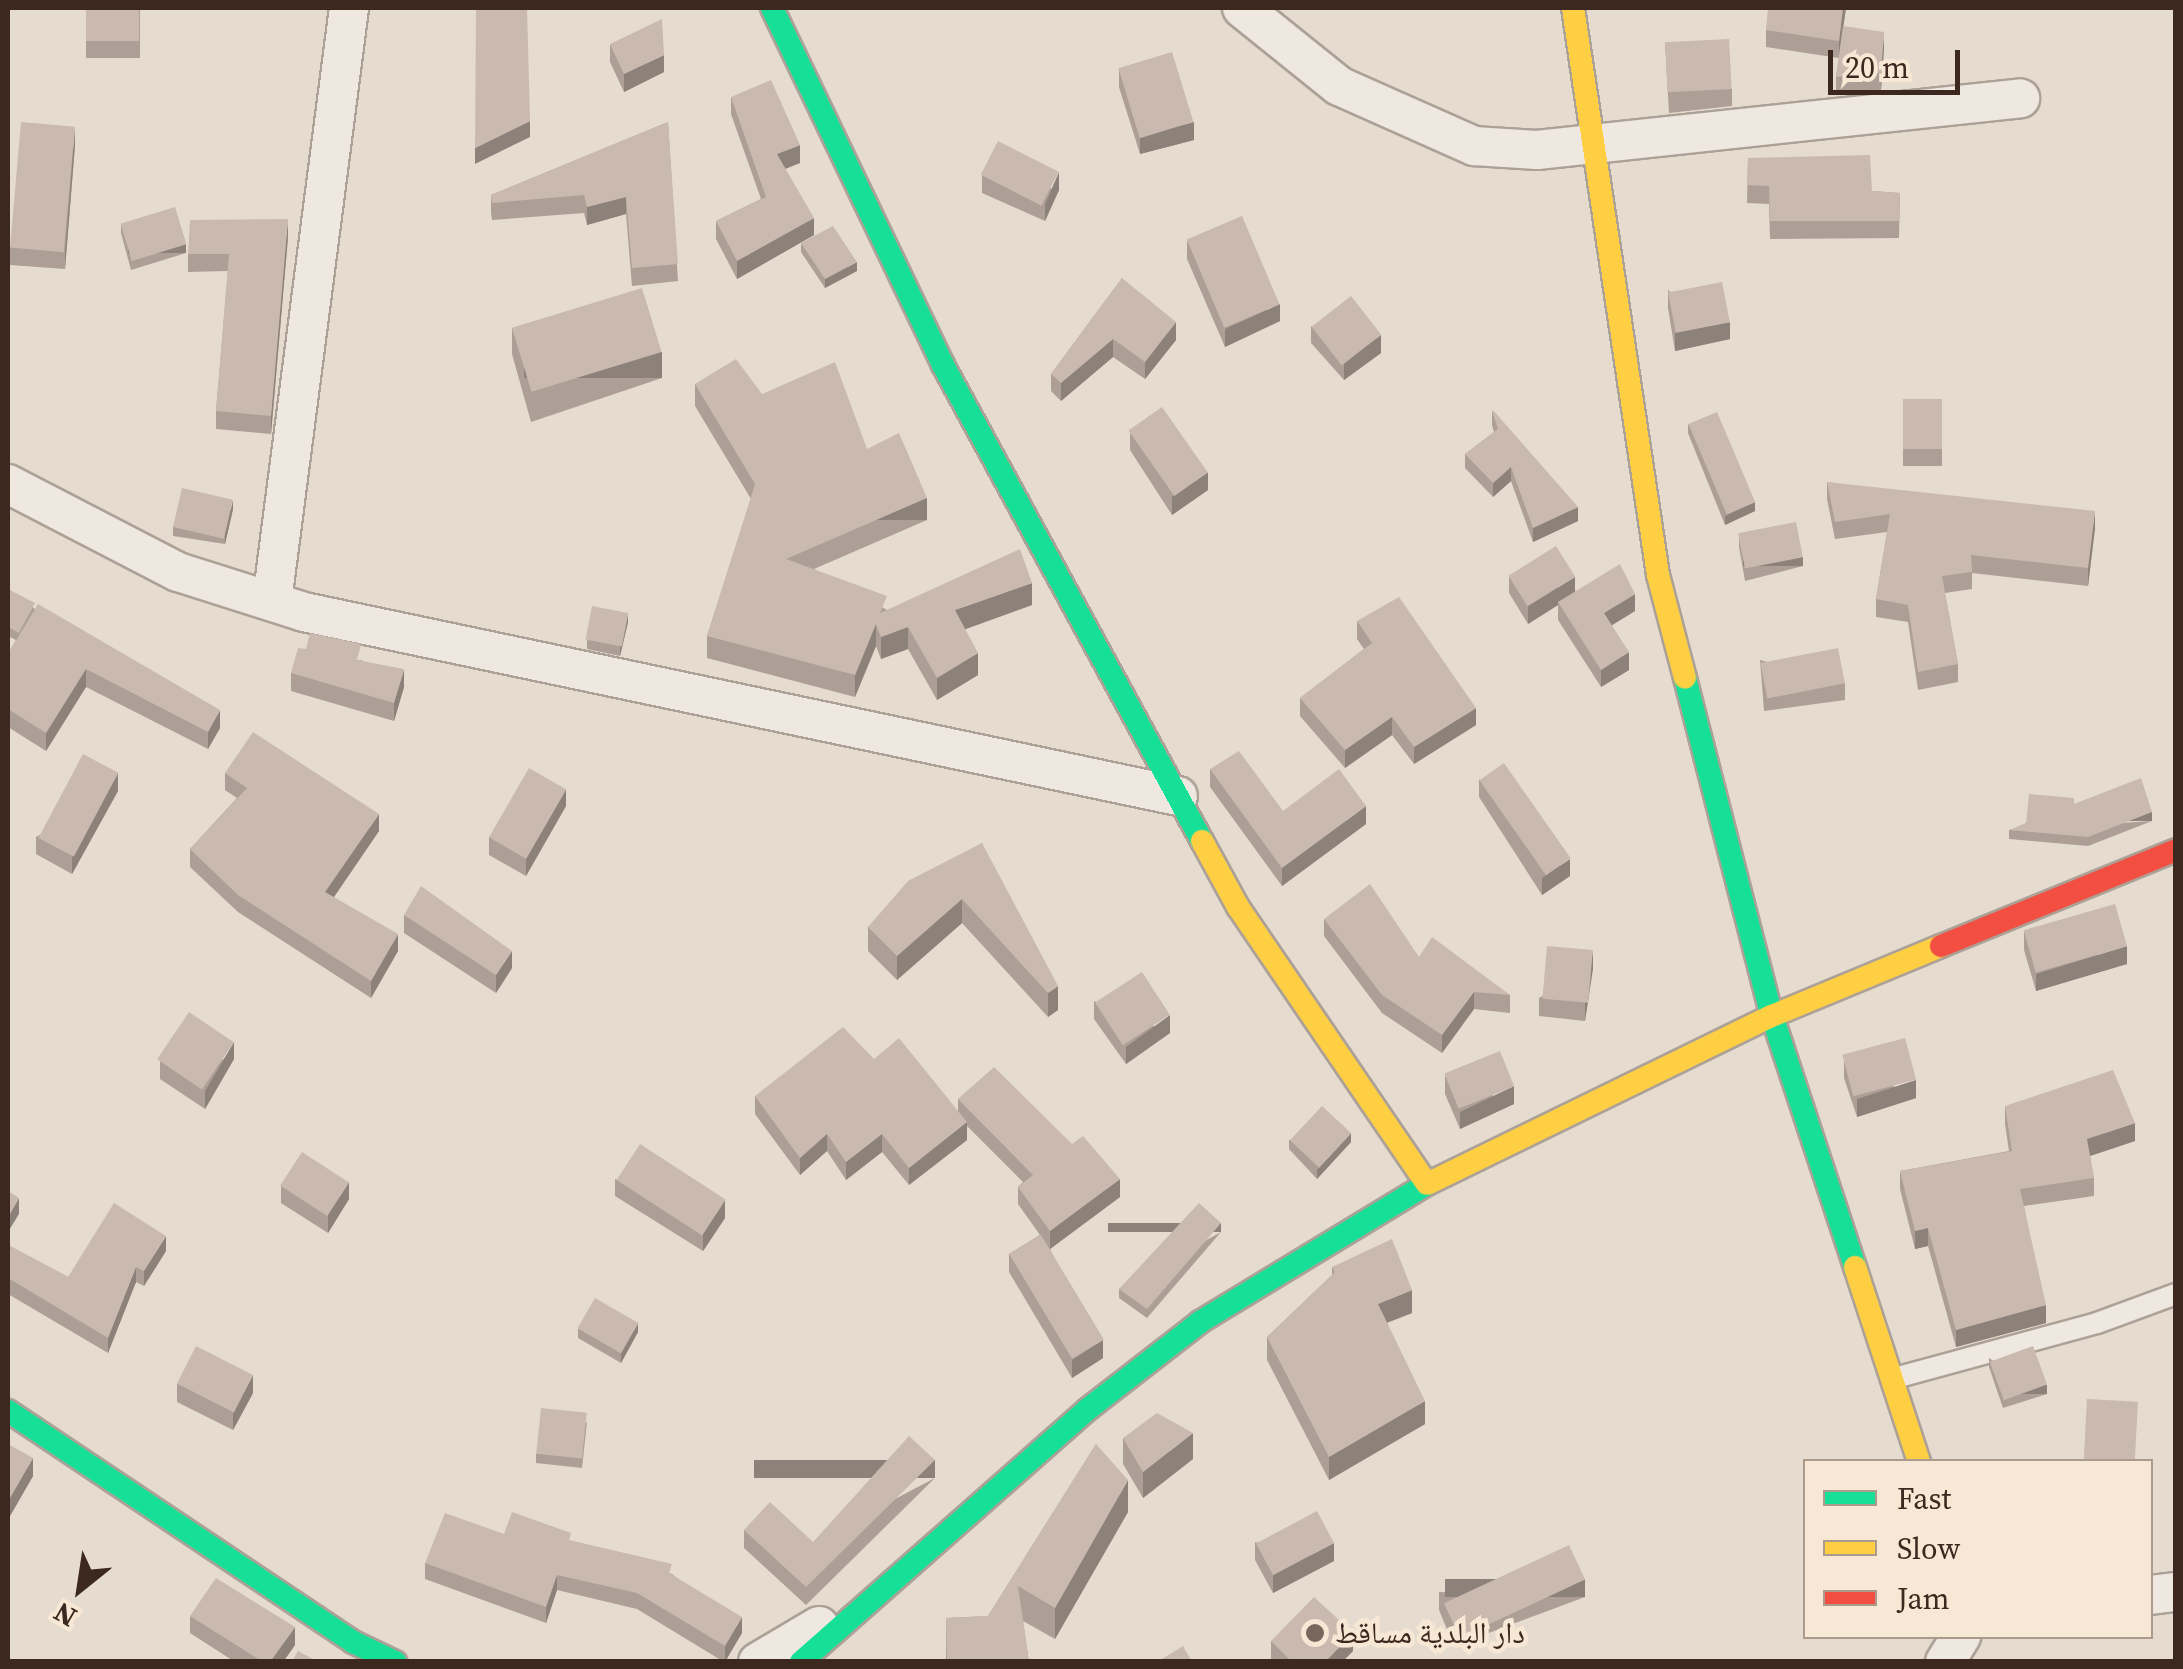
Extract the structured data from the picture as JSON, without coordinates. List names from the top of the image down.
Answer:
{
  "places": ["دار البلدية مساقط"],
  "legend": ["Fast", "Slow", "Jam"],
  "scale_bar": "20 m",
  "north": "bottom left"
}
